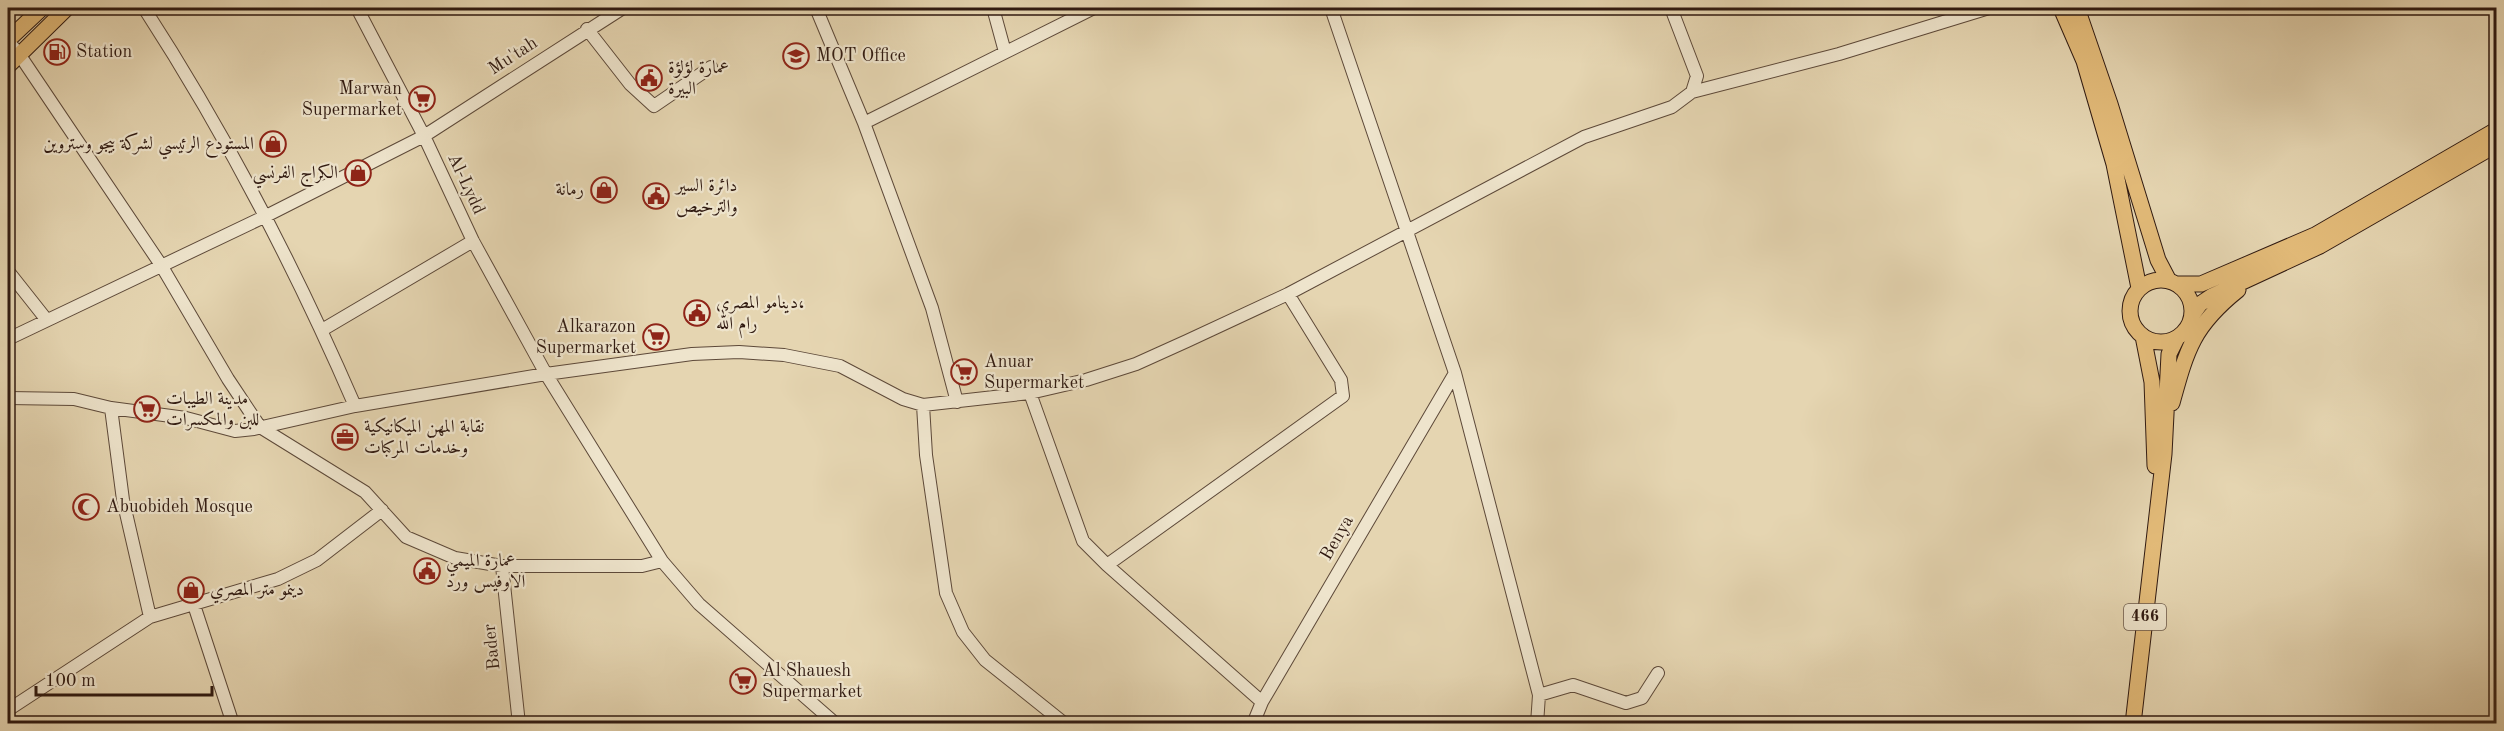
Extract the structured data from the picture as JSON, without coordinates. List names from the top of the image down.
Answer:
{
  "streets": {
    "main road": ["466"],
    "street": [
      "Mu'tah",
      "Al-Lydd",
      "Benya",
      "Bader"
    ]
  },
  "crossings": [
    ["Mu'tah", "Al-Lydd"]
  ],
  "places": {
    "fuel station": ["Station"],
    "school or university": ["MOT Office"],
    "public building": [
      "عمارة لؤلؤة البيرة",
      "دائرة السير والترخيص",
      "دينامو المصري، رام الله",
      "عمارة الميمي الاوفيس ورد"
    ],
    "supermarket": [
      "Marwan Supermarket",
      "Alkarazon Supermarket",
      "Anuar Supermarket",
      "مدينة الطيبات للبن والمكسرات",
      "Al Shauesh Supermarket"
    ],
    "shop": [
      "المستودع الرئيسي لشركة بيجو وستروين",
      "الكراج الفرنسي",
      "رمانة",
      "دينمو متر المصري"
    ],
    "office": ["نقابة المهن الميكانيكية وخدمات المركبات"],
    "mosque": ["Abuobideh Mosque"]
  },
  "scale_bar": "100 m"
}
